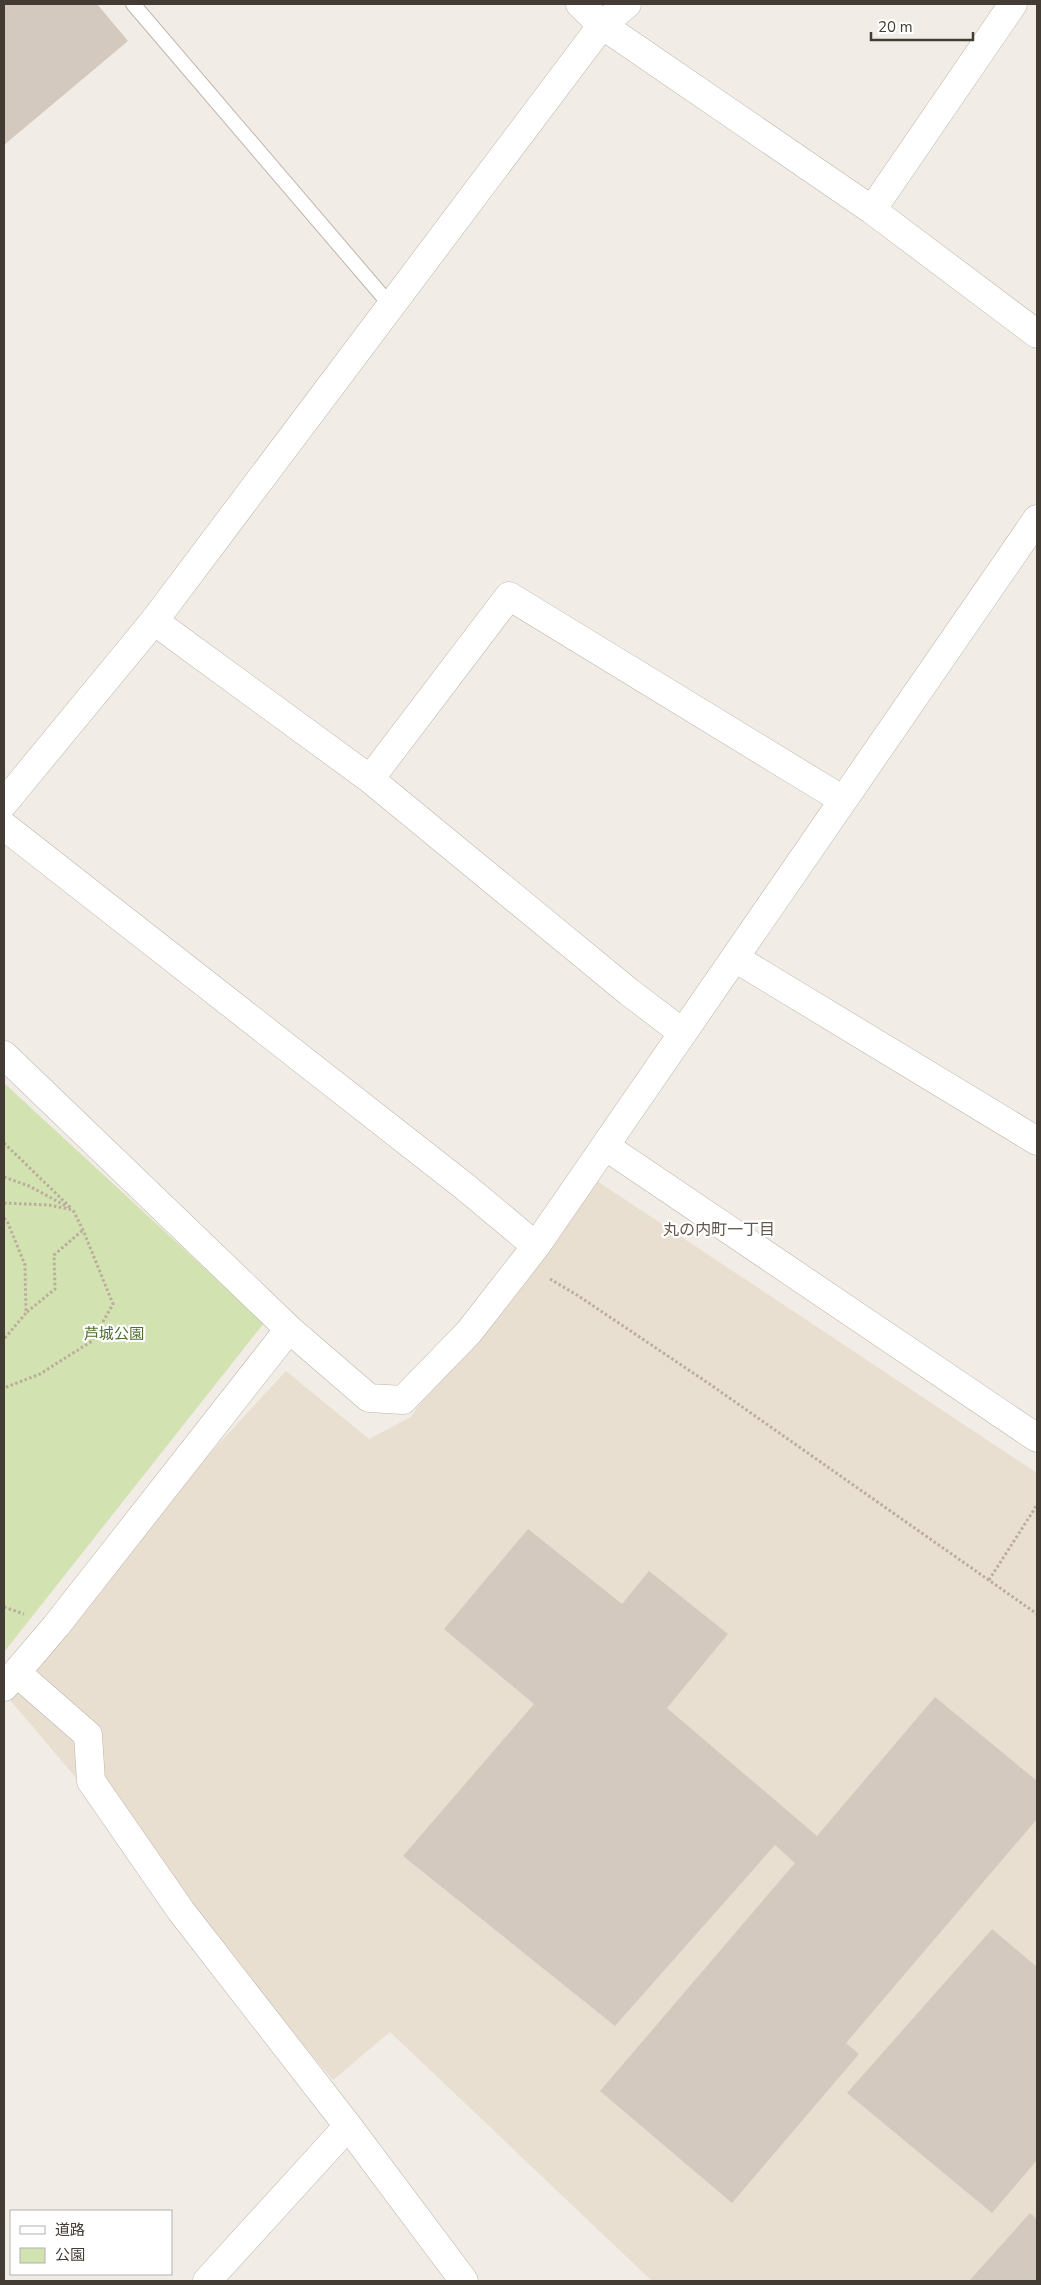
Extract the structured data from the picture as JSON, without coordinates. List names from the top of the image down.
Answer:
{
  "districts": ["丸の内町一丁目"],
  "parks": ["芦城公園"],
  "legend": ["道路", "公園"],
  "scale_bar": "20 m"
}
